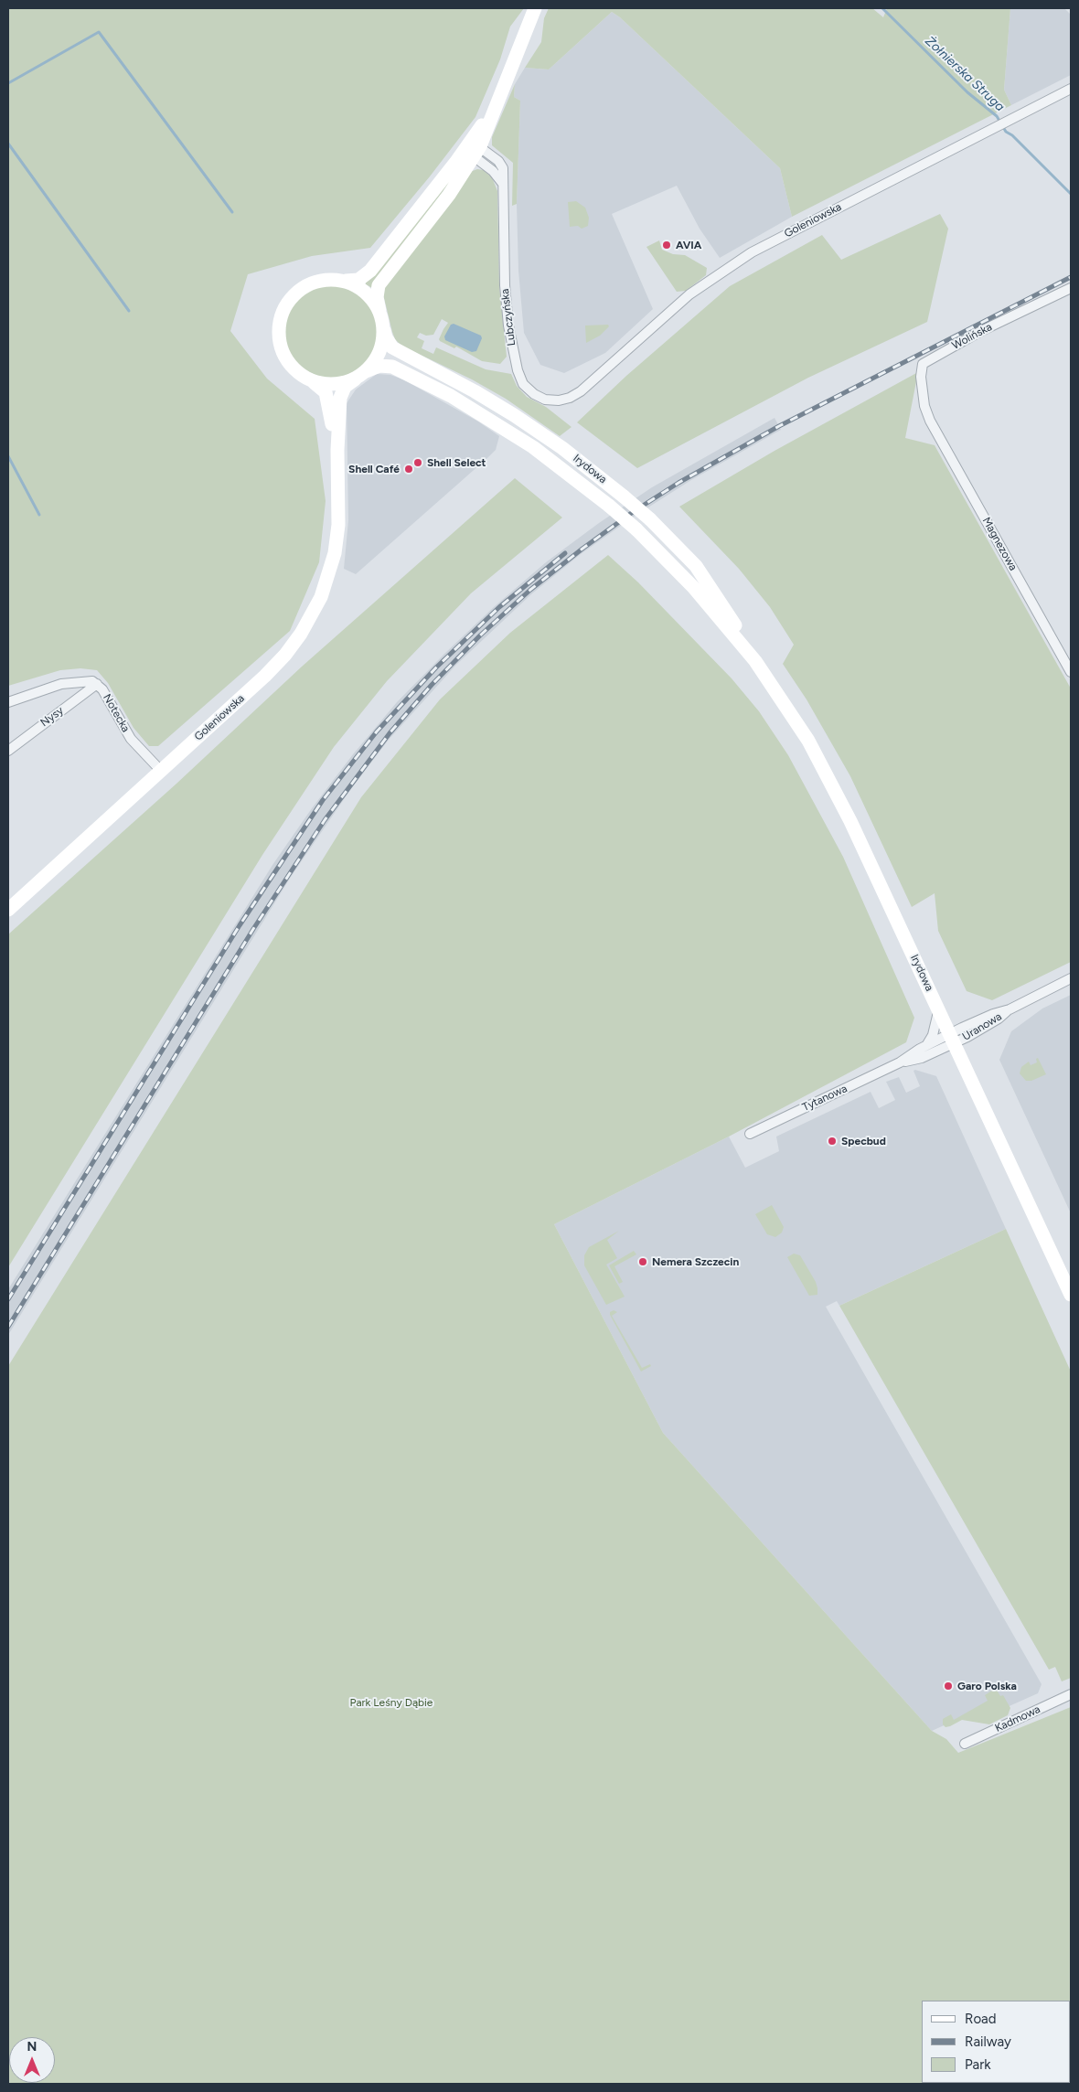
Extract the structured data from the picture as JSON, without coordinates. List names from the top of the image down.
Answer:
{
  "streets": {
    "street": [
      "Goleniowska",
      "Lubczyńska",
      "Wolińska",
      "Irydowa",
      "Magnezowa",
      "Notecka",
      "Nysy",
      "Uranowa",
      "Tytanowa",
      "Kadmowa"
    ]
  },
  "crossings": [
    ["Goleniowska", "Lubczyńska"],
    ["Goleniowska", "Irydowa"],
    ["Goleniowska", "Notecka"],
    ["Wolińska", "Magnezowa"],
    ["Irydowa", "Uranowa"],
    ["Irydowa", "Tytanowa"],
    ["Notecka", "Nysy"],
    ["Uranowa", "Tytanowa"]
  ],
  "water": ["Żołnierska Struga"],
  "parks": ["Park Leśny Dąbie"],
  "places": [
    "AVIA",
    "Shell Select",
    "Shell Café",
    "Specbud",
    "Nemera Szczecin",
    "Garo Polska"
  ],
  "legend": ["Road", "Railway", "Park"],
  "north": "top"
}
